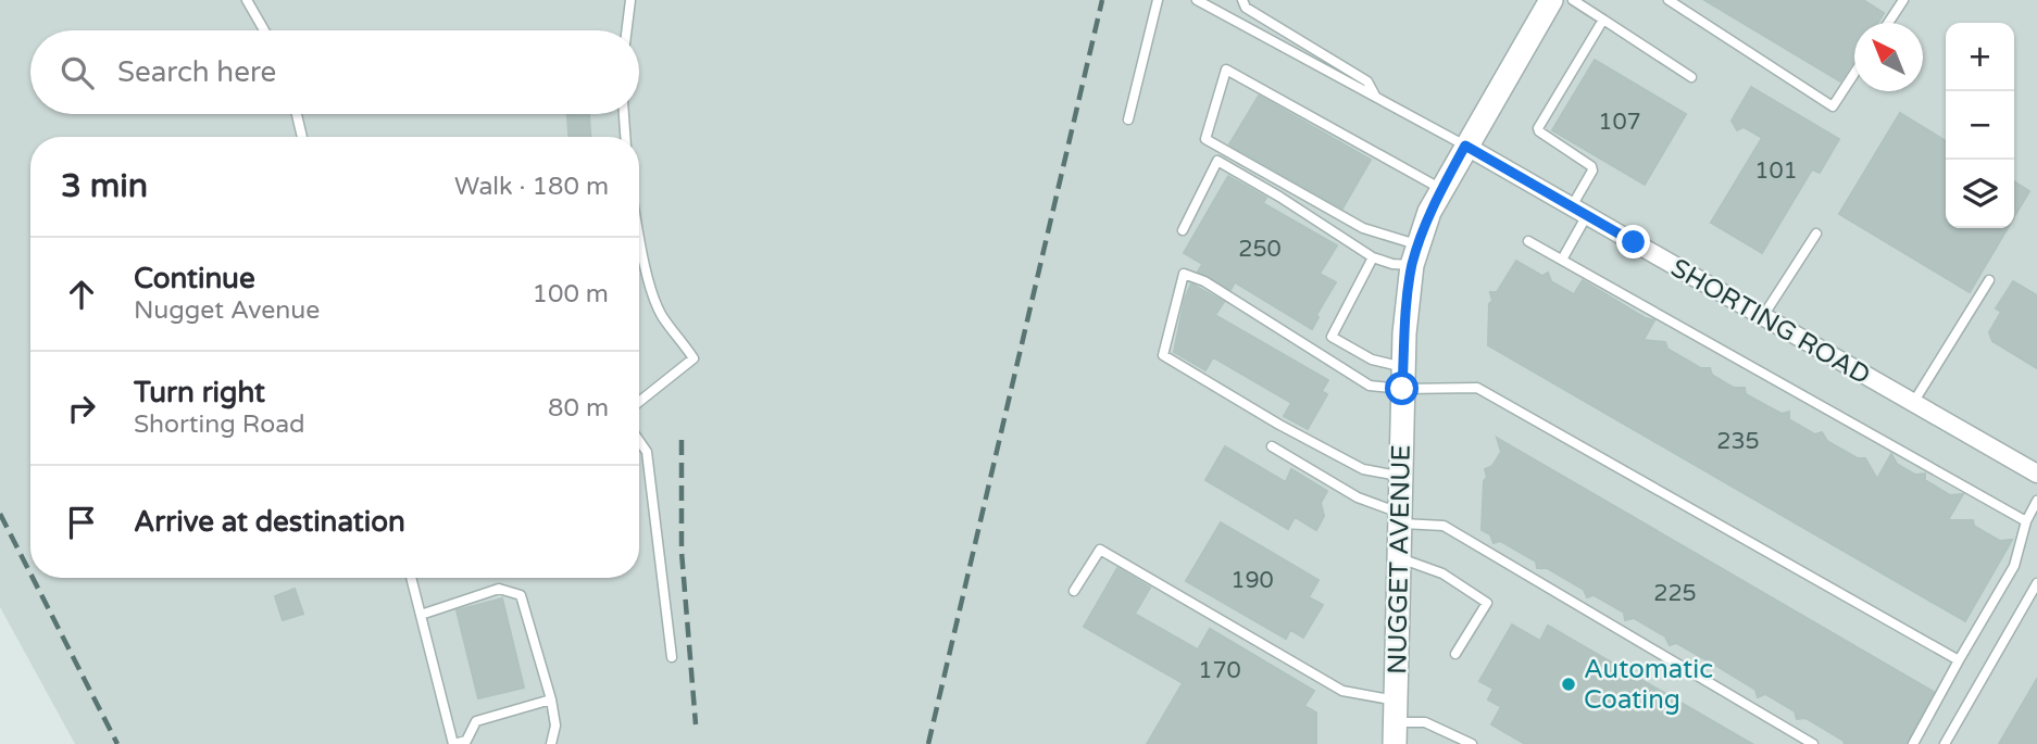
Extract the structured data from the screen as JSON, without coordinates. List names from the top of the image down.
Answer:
{
  "streets": {
    "street": ["SHORTING ROAD", "NUGGET AVENUE"]
  },
  "crossings": [
    ["SHORTING ROAD", "NUGGET AVENUE"]
  ],
  "places": ["Automatic Coating"],
  "house_numbers": [
    "107",
    "101",
    "250",
    "235",
    "190",
    "225",
    "170"
  ],
  "north": "top left",
  "page": {
    "map_buttons": ["+", "−"],
    "search": "Search here",
    "heading": ["3 min", "Walk · 180 m"],
    "list": [
      ["Continue", "Nugget Avenue", "100 m"],
      ["Turn right", "Shorting Road", "80 m"],
      "Arrive at destination"
    ]
  }
}
